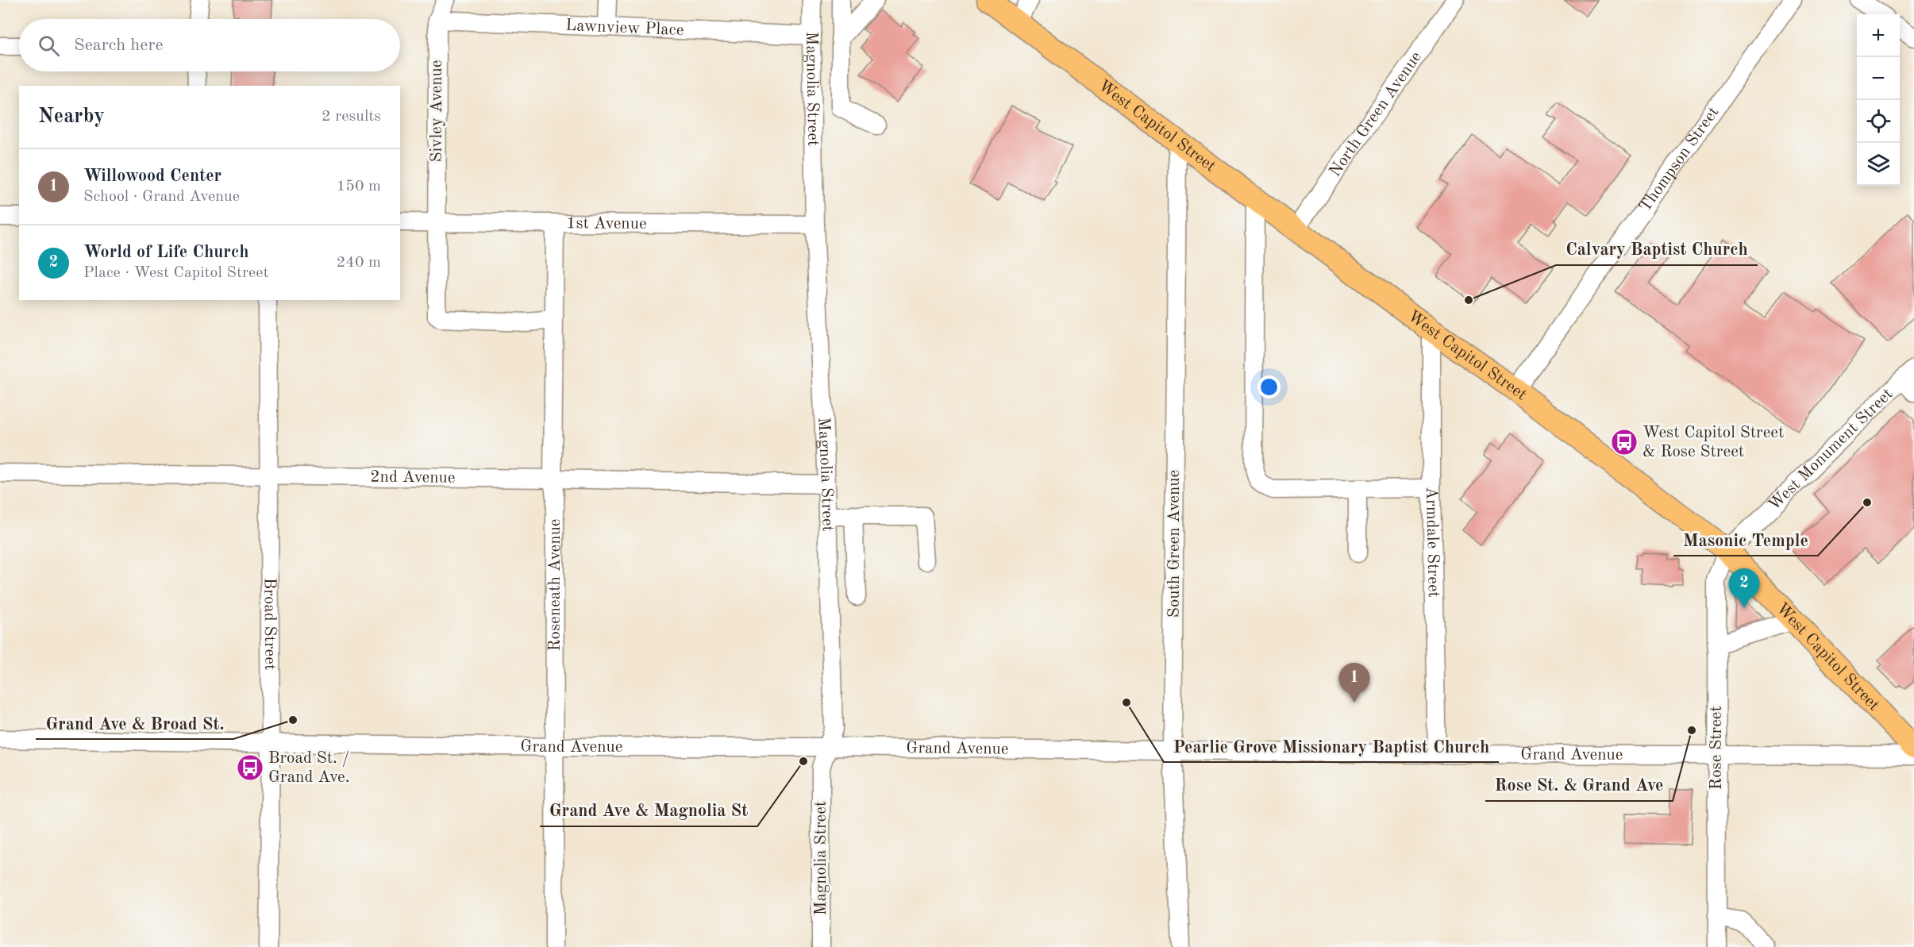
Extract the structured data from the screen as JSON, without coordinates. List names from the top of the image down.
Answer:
{
  "streets": {
    "main road": ["West Capitol Street"],
    "street": [
      "Lawnview Place",
      "Magnolia Street",
      "Sivley Avenue",
      "North Green Avenue",
      "Thompson Street",
      "1st Avenue",
      "West Monument Street",
      "2nd Avenue",
      "Armdale Street",
      "South Green Avenue",
      "Roseneath Avenue",
      "Broad Street",
      "Grand Avenue",
      "Rose Street"
    ]
  },
  "crossings": [
    ["Lawnview Place", "Magnolia Street"],
    ["Lawnview Place", "Sivley Avenue"],
    ["Magnolia Street", "1st Avenue"],
    ["Magnolia Street", "2nd Avenue"],
    ["Magnolia Street", "Grand Avenue"],
    ["Sivley Avenue", "1st Avenue"],
    ["Sivley Avenue", "Roseneath Avenue"],
    ["North Green Avenue", "West Capitol Street"],
    ["West Capitol Street", "Thompson Street"],
    ["West Capitol Street", "West Monument Street"],
    ["West Capitol Street", "Armdale Street"],
    ["West Capitol Street", "South Green Avenue"],
    ["West Capitol Street", "Rose Street"],
    ["1st Avenue", "Roseneath Avenue"],
    ["West Monument Street", "Rose Street"],
    ["2nd Avenue", "Roseneath Avenue"],
    ["2nd Avenue", "Broad Street"],
    ["Armdale Street", "Grand Avenue"],
    ["South Green Avenue", "Grand Avenue"],
    ["Roseneath Avenue", "Grand Avenue"],
    ["Broad Street", "Grand Avenue"],
    ["Grand Avenue", "Rose Street"]
  ],
  "places": {
    "other": [
      "Calvary Baptist Church",
      "Masonic Temple",
      "Pearlie Grove Missionary Baptist Church",
      "Grand Ave & Broad St.",
      "Rose St. & Grand Ave",
      "Grand Ave & Magnolia St"
    ],
    "bus stop": ["West Capitol Street & Rose Street", "Broad St. / Grand Ave."]
  },
  "page": {
    "map_buttons": ["+", "−"],
    "search": "Search here",
    "heading": ["Nearby", "2 results"],
    "list": [
      {
        "mark": "1",
        "name": "Willowood Center",
        "note": "School · Grand Avenue",
        "value": "150 m"
      },
      {
        "mark": "2",
        "name": "World of Life Church",
        "note": "Place · West Capitol Street",
        "value": "240 m"
      }
    ],
    "pins": ["2", "1"]
  }
}
